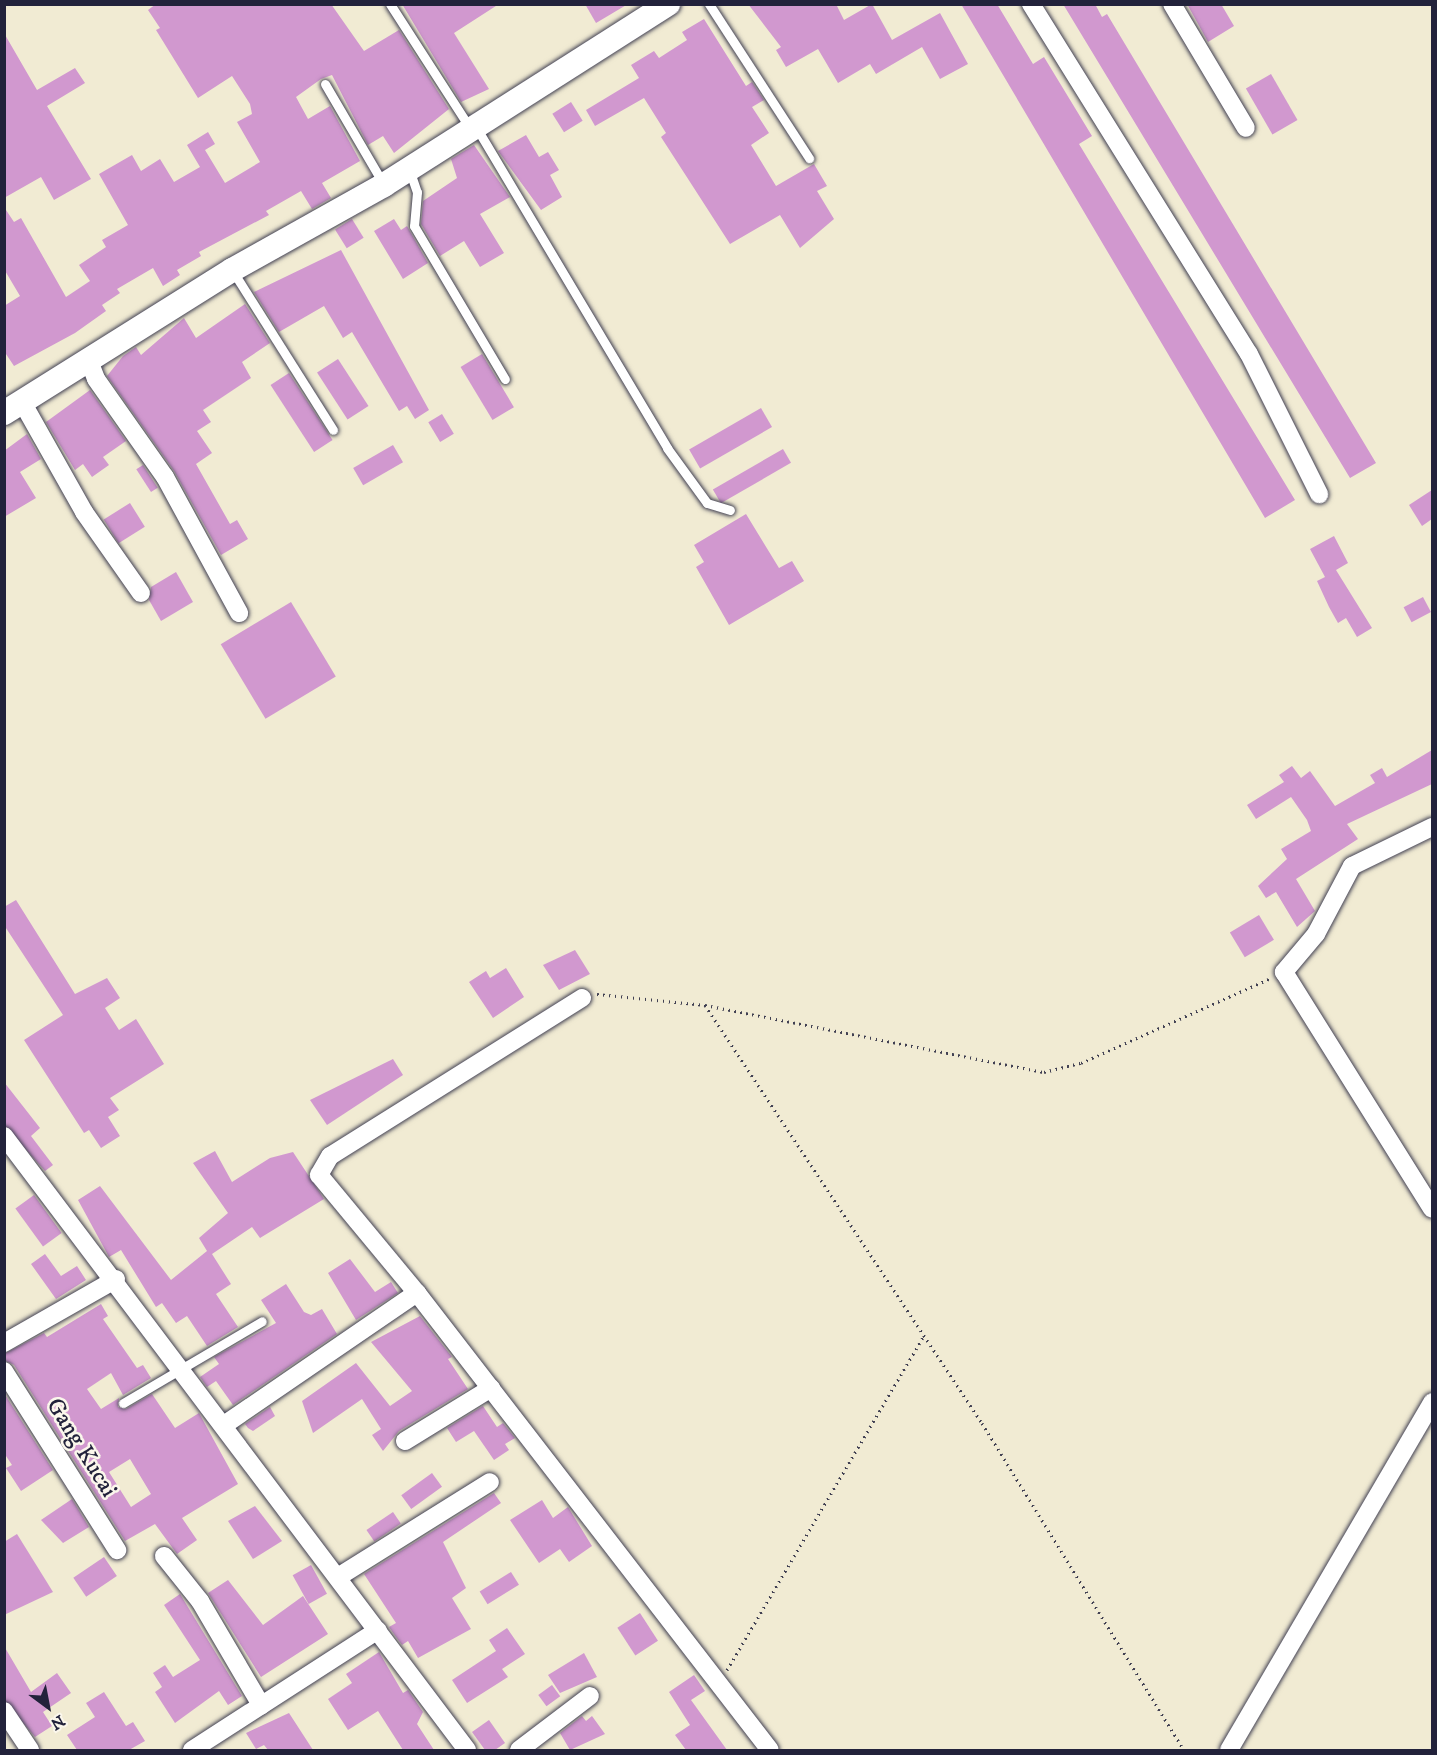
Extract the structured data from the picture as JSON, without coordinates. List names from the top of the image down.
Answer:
{
  "streets": {
    "street": ["Gang Kucai"]
  },
  "north": "bottom right"
}
